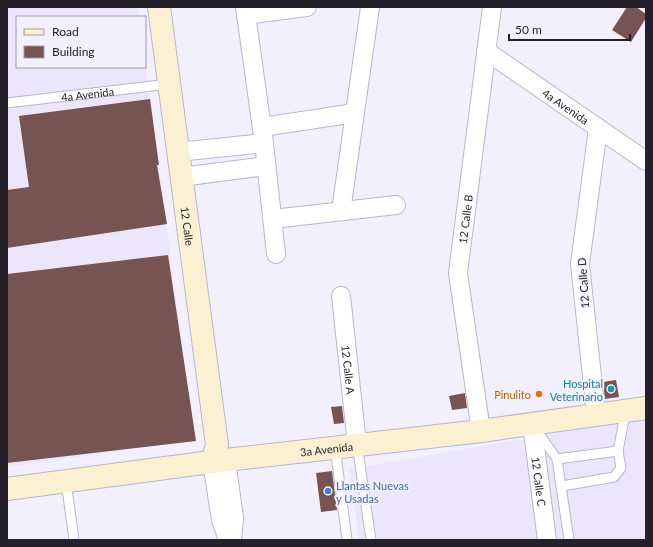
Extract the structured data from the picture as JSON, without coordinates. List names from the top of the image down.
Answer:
{
  "streets": {
    "main road": ["12 Calle", "3a Avenida"],
    "street": [
      "4a Avenida",
      "12 Calle B",
      "12 Calle D",
      "12 Calle A",
      "12 Calle C"
    ]
  },
  "crossings": [
    ["4a Avenida", "12 Calle B"],
    ["4a Avenida", "12 Calle"],
    ["4a Avenida", "12 Calle D"],
    ["12 Calle B", "3a Avenida"],
    ["12 Calle", "3a Avenida"],
    ["12 Calle D", "3a Avenida"],
    ["12 Calle A", "3a Avenida"],
    ["3a Avenida", "12 Calle C"]
  ],
  "places": ["Hospital Veterinario", "Pinulito", "Llantas Nuevas y Usadas"],
  "legend": ["Road", "Building"],
  "scale_bar": "50 m"
}
